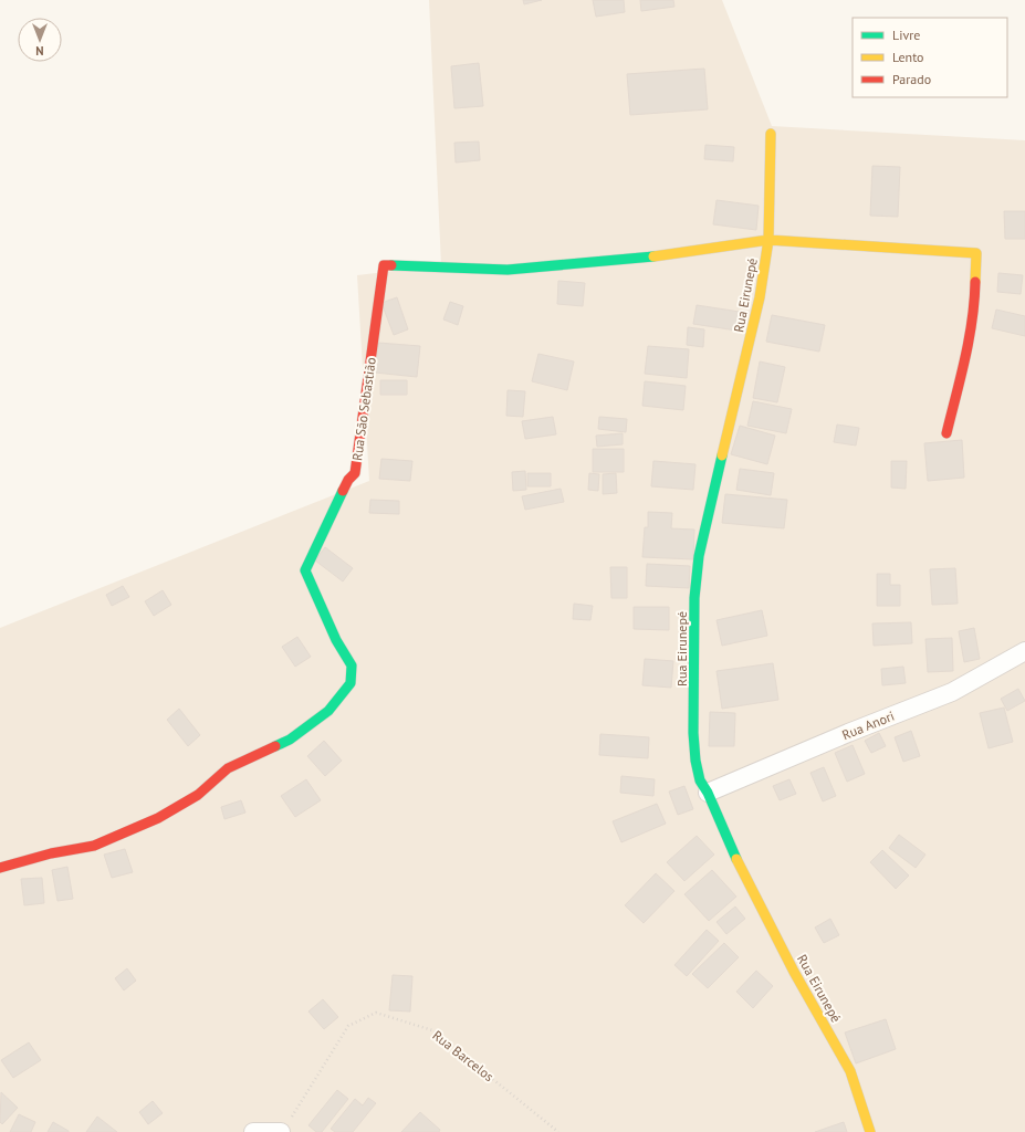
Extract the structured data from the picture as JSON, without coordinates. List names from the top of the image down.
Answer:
{
  "streets": {
    "street": ["Rua Eirunepé", "Rua São Sebastião", "Rua Anori"],
    "path": ["Rua Barcelos"]
  },
  "crossings": [
    ["Rua Eirunepé", "Rua São Sebastião"],
    ["Rua Eirunepé", "Rua Anori"]
  ],
  "legend": ["Livre", "Lento", "Parado"],
  "north": "bottom"
}
